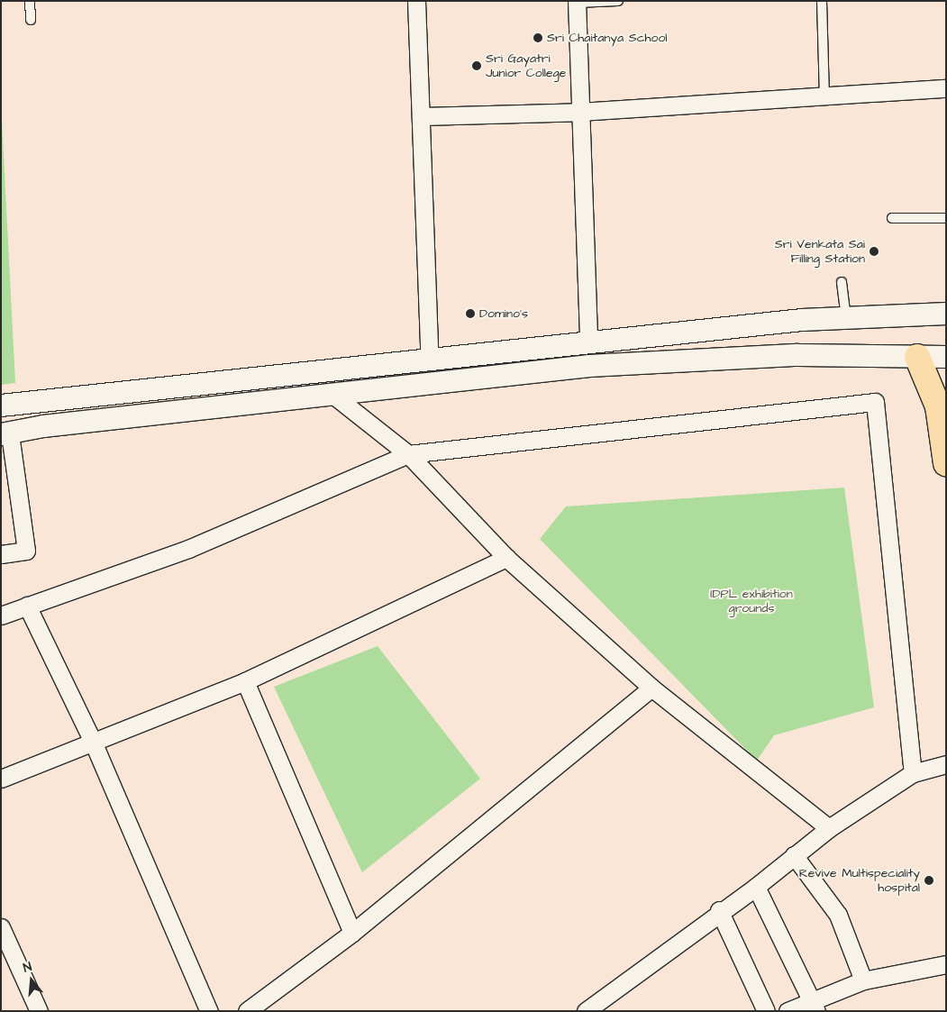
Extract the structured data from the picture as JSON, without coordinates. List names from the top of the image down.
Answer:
{
  "parks": ["IDPL exhibition grounds"],
  "places": [
    "Sri Chaitanya School",
    "Sri Gayatri Junior College",
    "Sri Venkata Sai Filling Station",
    "Domino's",
    "Revive Multispeciality hospital"
  ],
  "north": "top"
}
